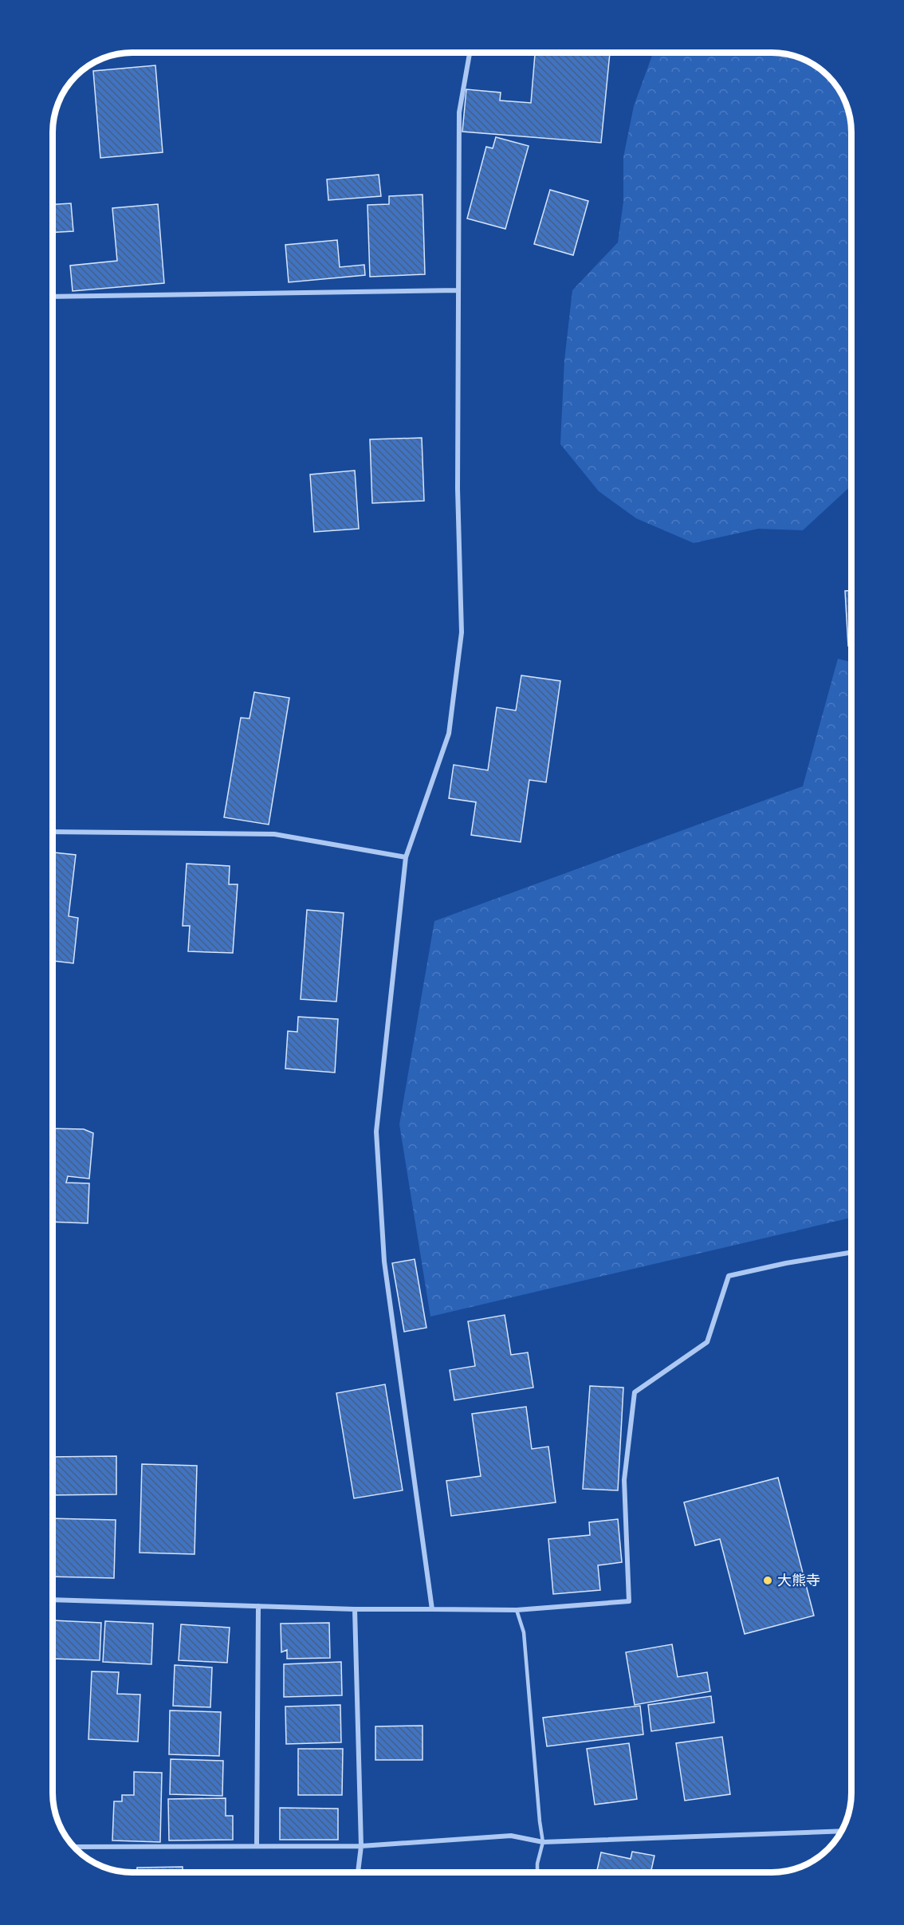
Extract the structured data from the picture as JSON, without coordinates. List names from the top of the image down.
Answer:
{
  "places": ["大熊寺"]
}
